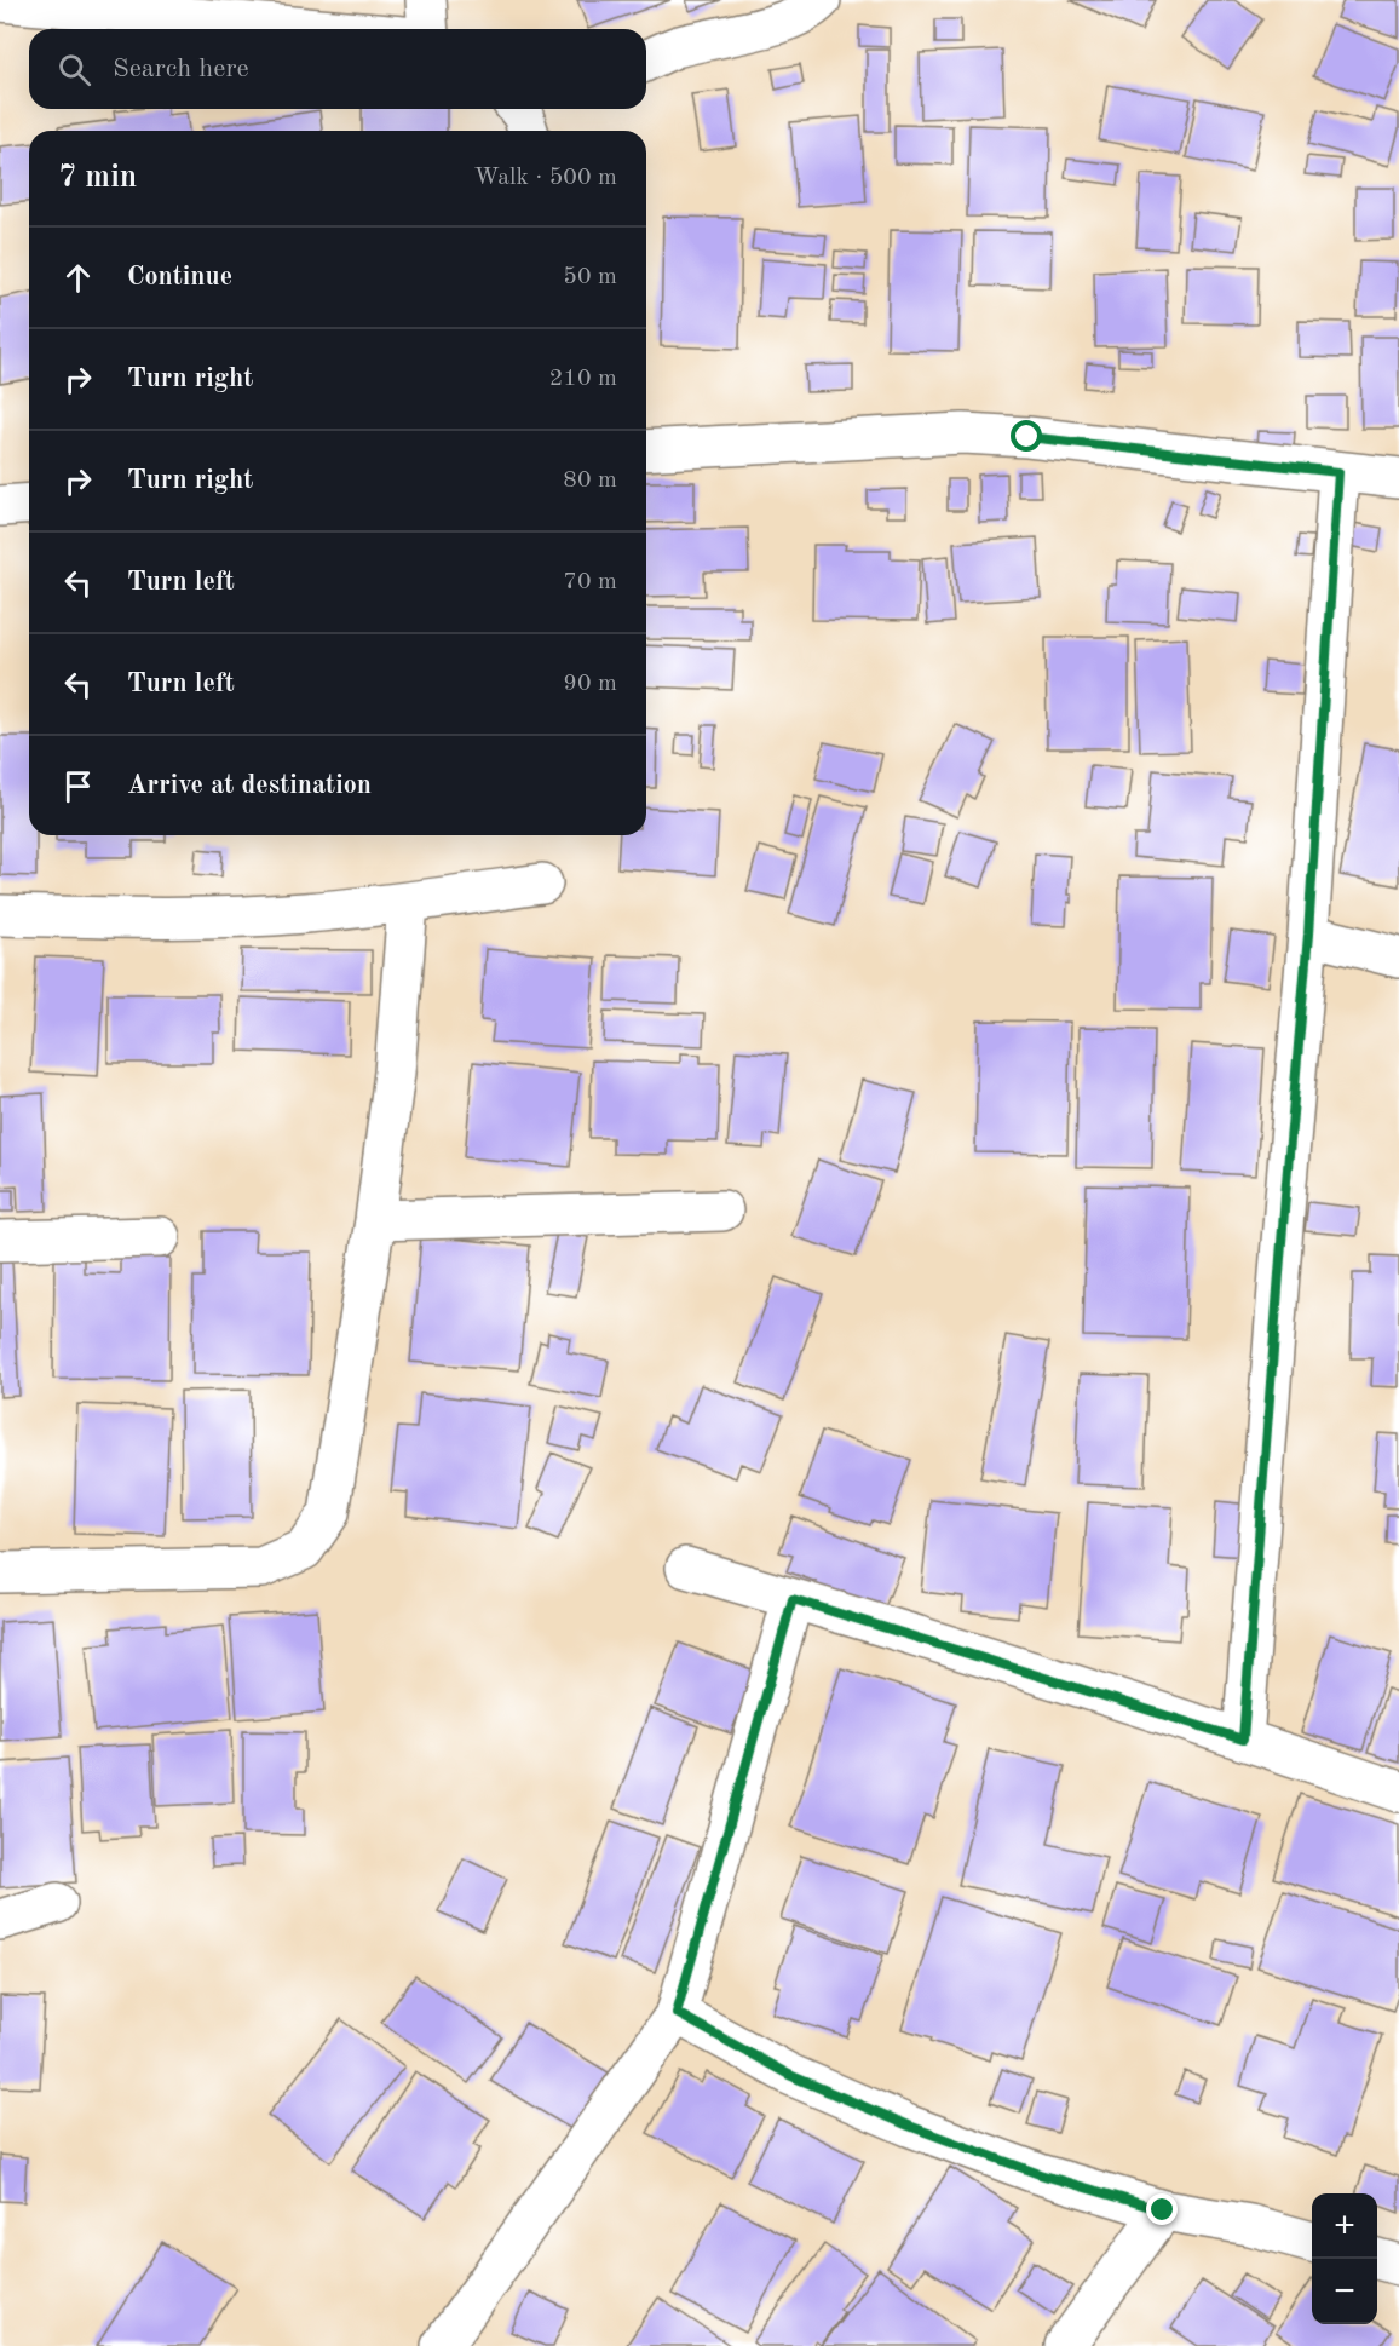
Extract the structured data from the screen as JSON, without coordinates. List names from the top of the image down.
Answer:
{
  "page": {
    "search": "Search here",
    "heading": ["7 min", "Walk · 500 m"],
    "list": [
      ["Continue", "50 m"],
      ["Turn right", "210 m"],
      ["Turn right", "80 m"],
      ["Turn left", "70 m"],
      ["Turn left", "90 m"],
      "Arrive at destination"
    ],
    "map_buttons": ["+", "−"]
  }
}
